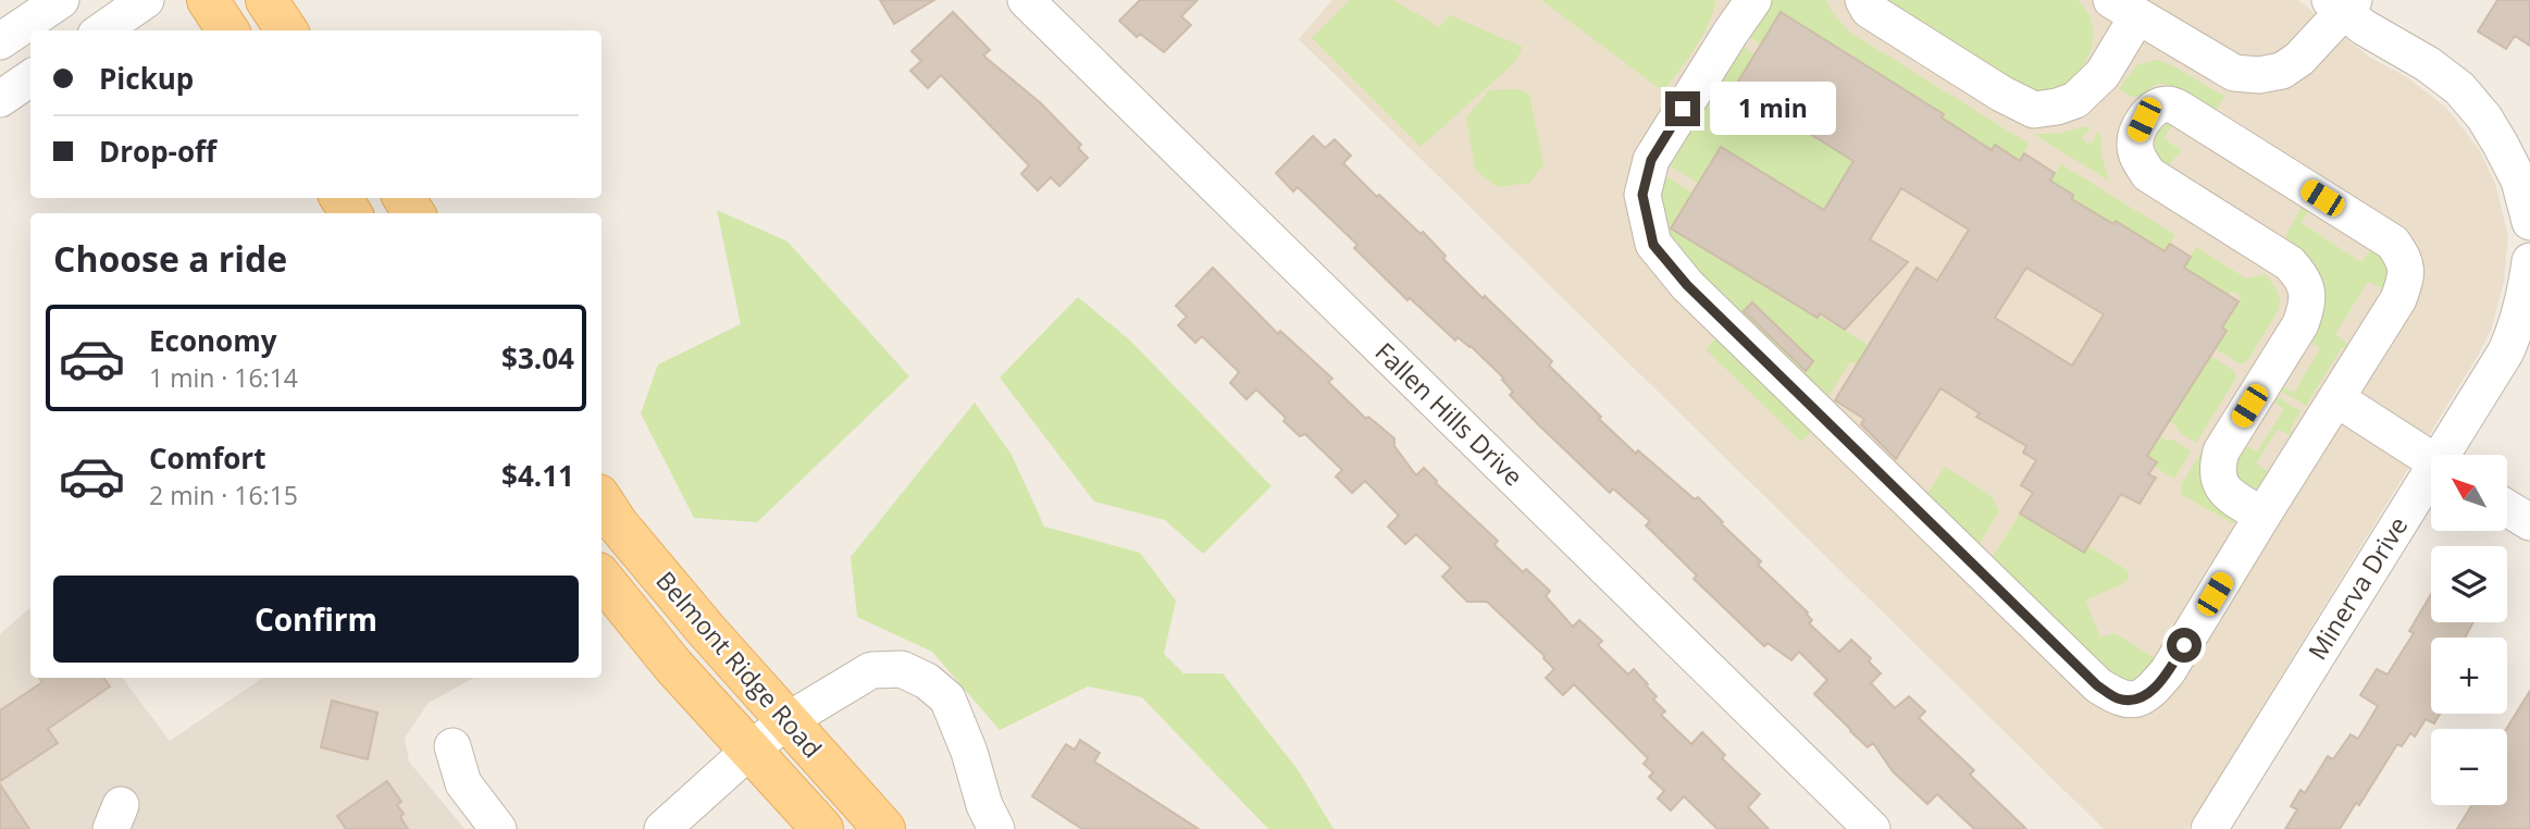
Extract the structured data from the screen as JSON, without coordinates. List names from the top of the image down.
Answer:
{
  "streets": {
    "main road": ["Belmont Ridge Road"],
    "street": ["Fallen Hills Drive", "Minerva Drive"]
  },
  "north": "top left",
  "page": {
    "banner": ["Pickup", "Drop-off"],
    "bubble": "1 min",
    "heading": "Choose a ride",
    "list": [
      {
        "name": "Economy",
        "note": "1 min · 16:14",
        "value": "$3.04"
      },
      {
        "name": "Comfort",
        "note": "2 min · 16:15",
        "value": "$4.11"
      }
    ],
    "map_buttons": ["+", "−"],
    "buttons": "Confirm"
  }
}
